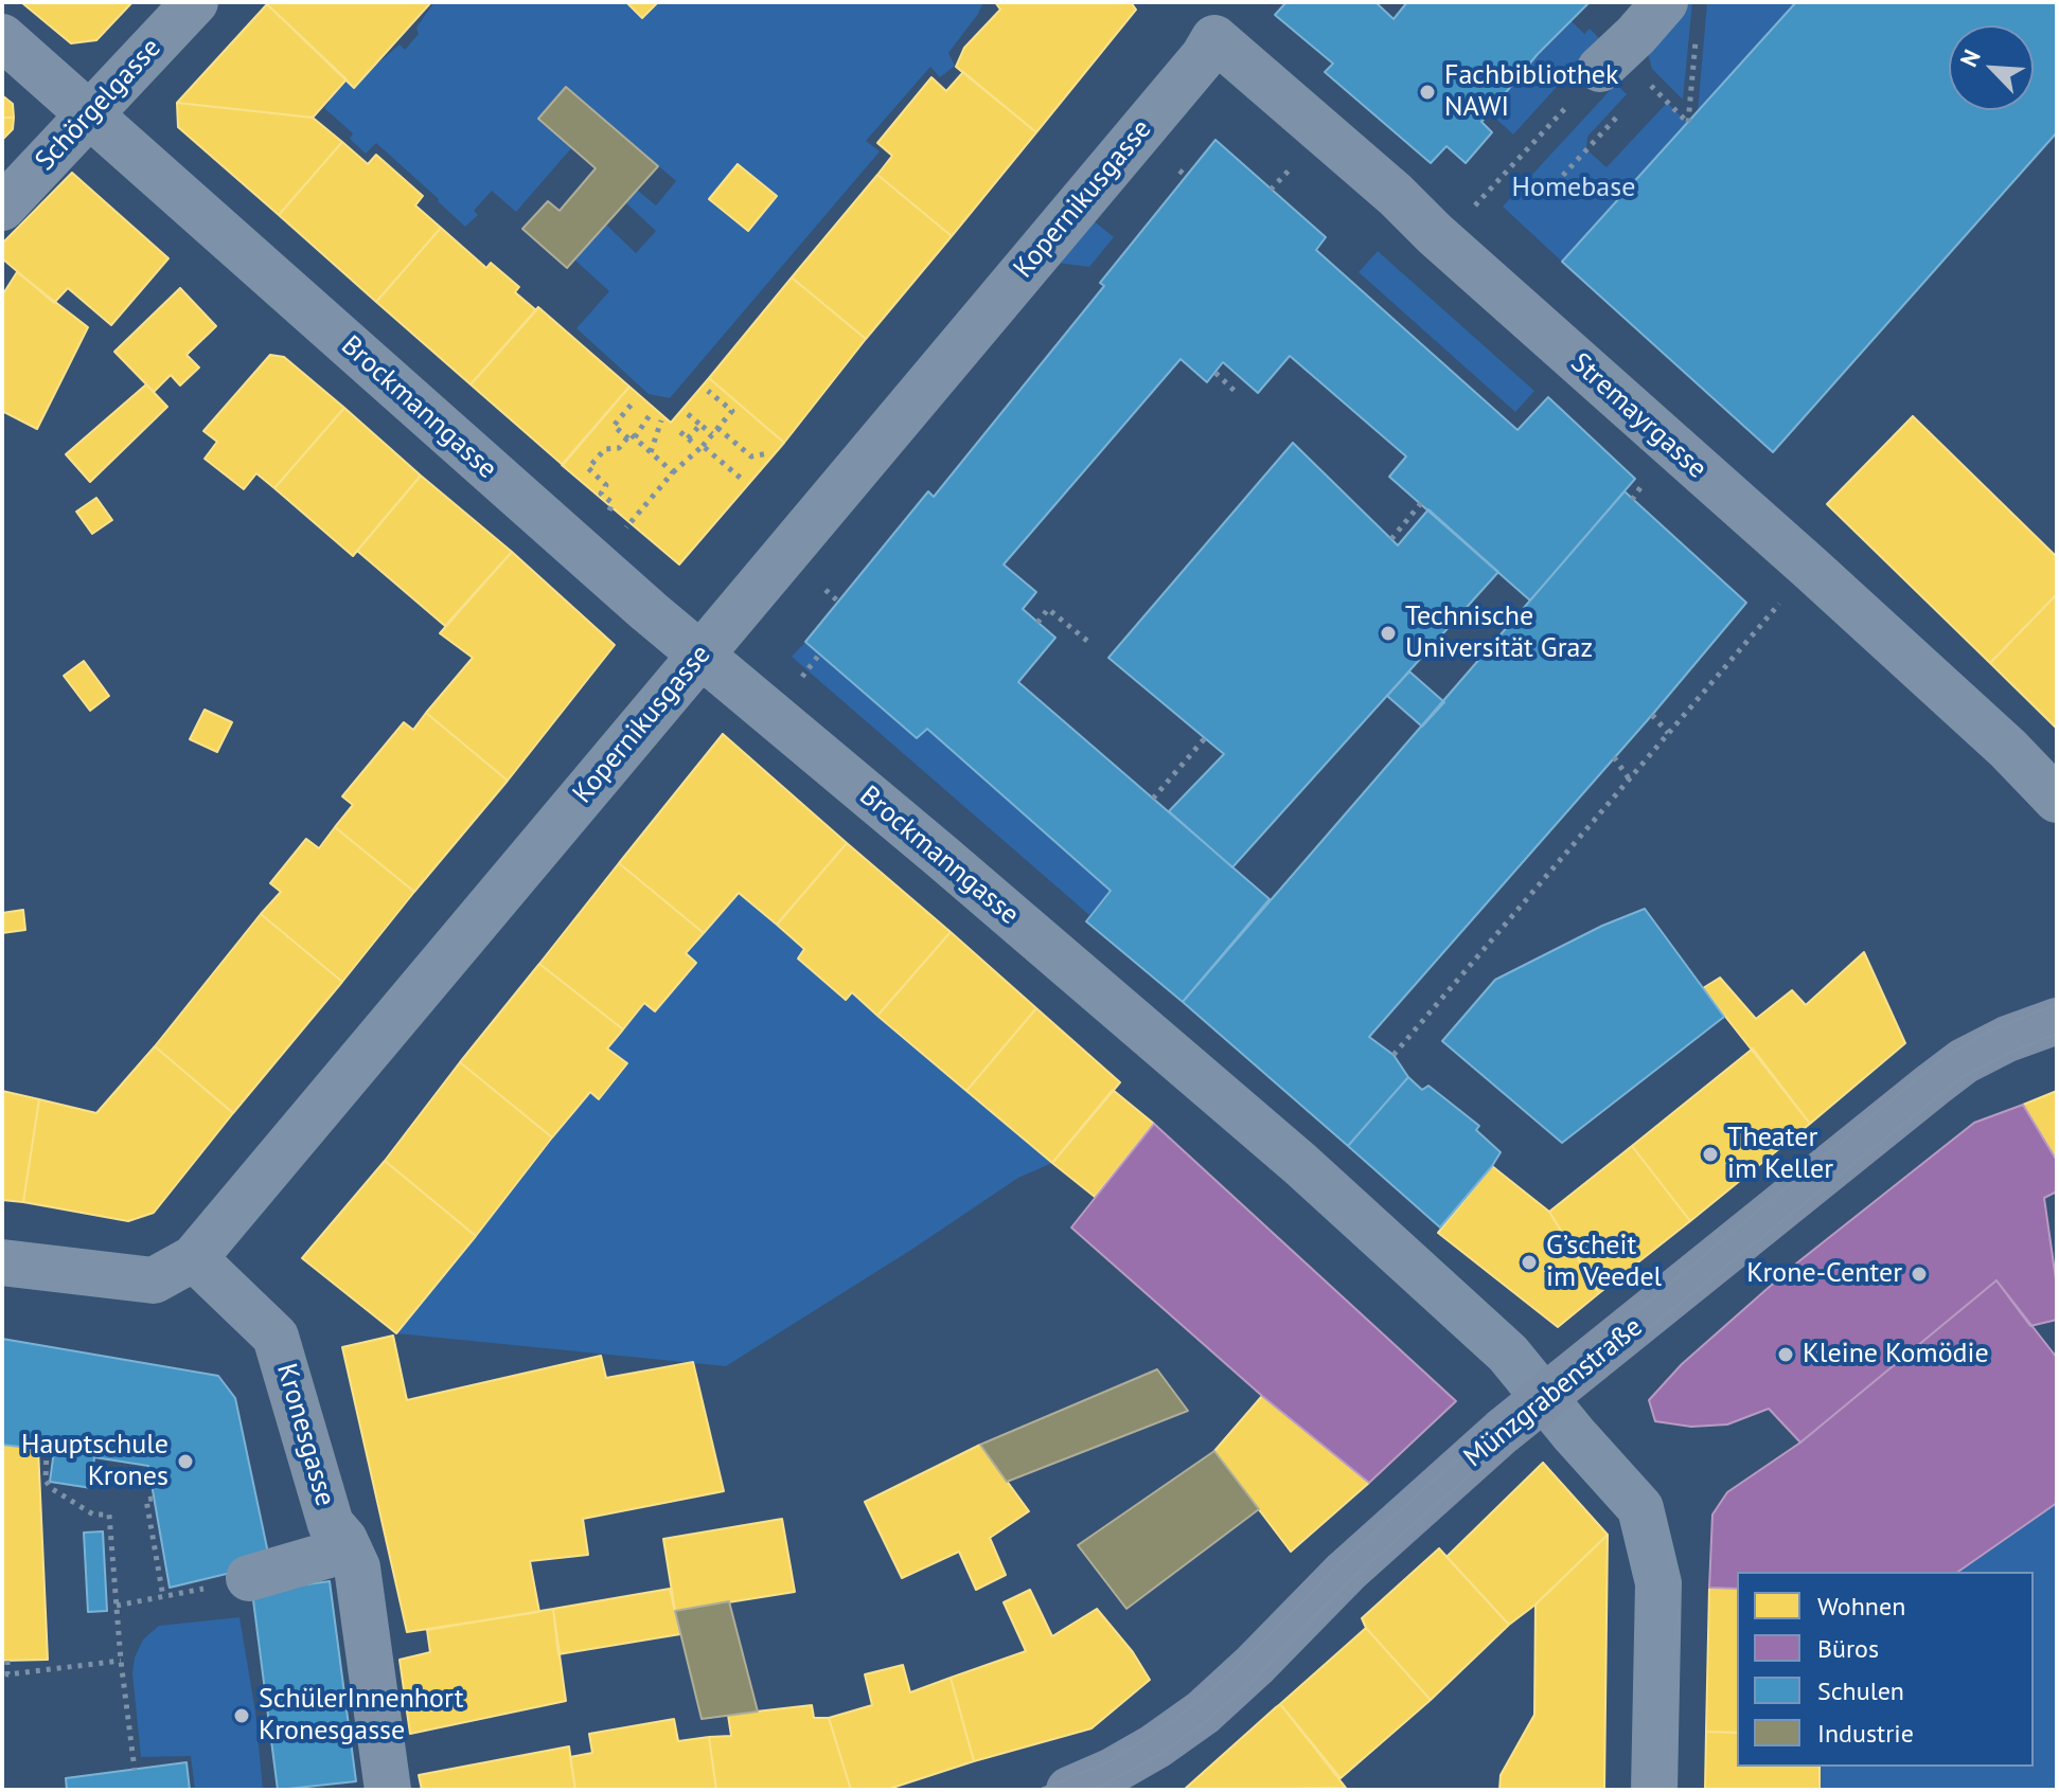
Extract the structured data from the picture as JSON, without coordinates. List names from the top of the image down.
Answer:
{
  "streets": {
    "main road": ["Münzgrabenstraße"],
    "street": [
      "Schörgelgasse",
      "Kopernikusgasse",
      "Brockmanngasse",
      "Stremayrgasse",
      "Kronesgasse"
    ]
  },
  "crossings": [
    ["Schörgelgasse", "Brockmanngasse"],
    ["Kopernikusgasse", "Brockmanngasse"],
    ["Kopernikusgasse", "Stremayrgasse"],
    ["Kopernikusgasse", "Kronesgasse"],
    ["Brockmanngasse", "Münzgrabenstraße"]
  ],
  "parks": ["Homebase"],
  "places": [
    "Fachbibliothek NAWI",
    "Technische Universität Graz",
    "Theater im Keller",
    "G’scheit im Veedel",
    "Krone-Center",
    "Kleine Komödie",
    "Hauptschule Krones",
    "SchülerInnenhort Kronesgasse"
  ],
  "legend": [
    "Wohnen",
    "Büros",
    "Schulen",
    "Industrie"
  ],
  "north": "top left"
}
